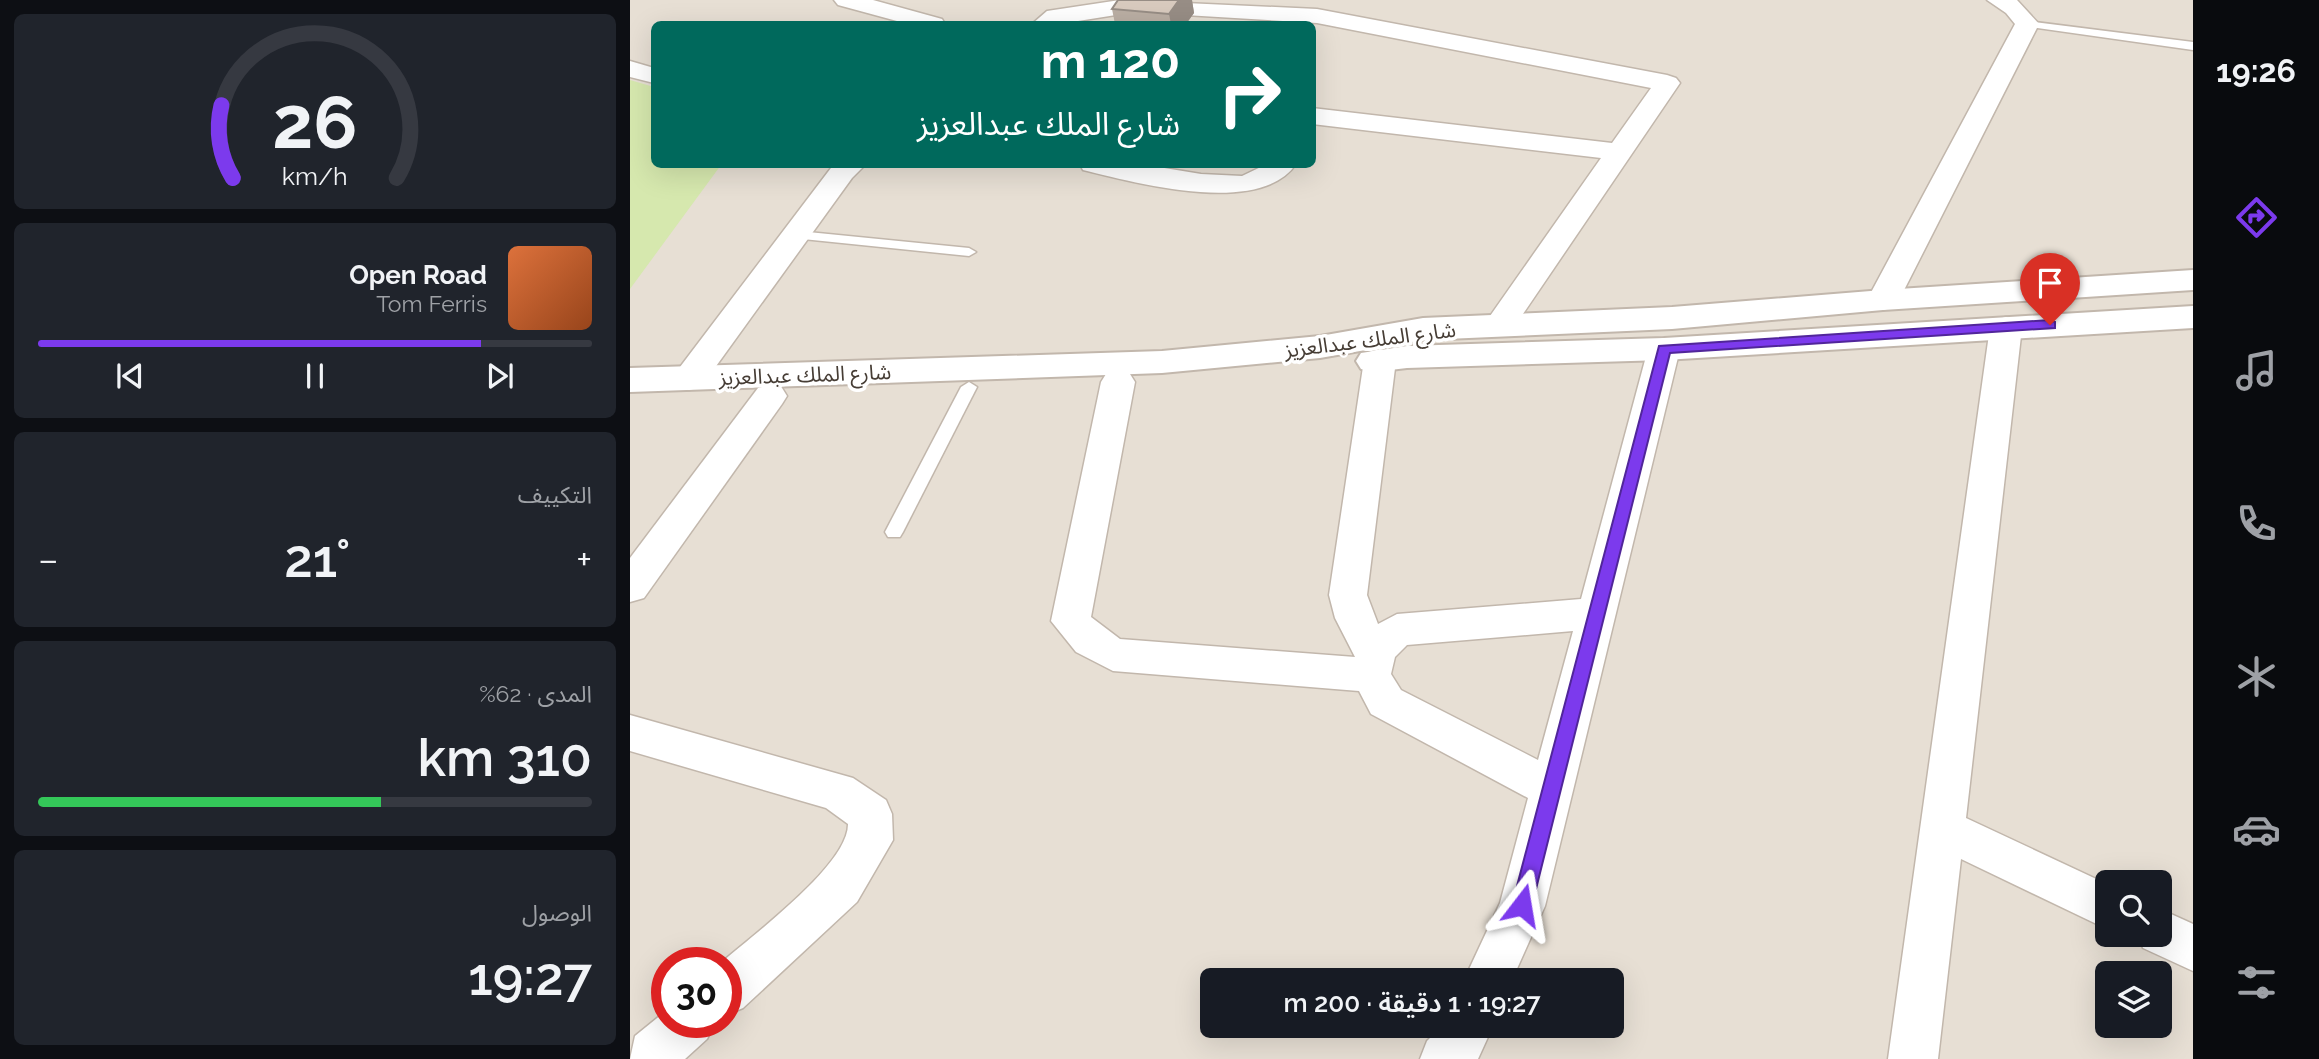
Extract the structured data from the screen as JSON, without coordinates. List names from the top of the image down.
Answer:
{
  "streets": {
    "street": ["شارع الملك عبدالعزيز"]
  },
  "page": {
    "tabs": "19:26",
    "turn": ["120 m", "شارع الملك عبدالعزيز"],
    "song": ["Open Road", "Tom Ferris"],
    "tile": [
      "التكييف",
      ["المدى · 62%", "310 km"],
      ["الوصول", "19:27"]
    ],
    "heat": ["−", "21°", "+"],
    "limit": "30",
    "trip": "19:27 · 1 دقيقة · 200 m",
    "gauge": ["26", "km/h"]
  }
}
